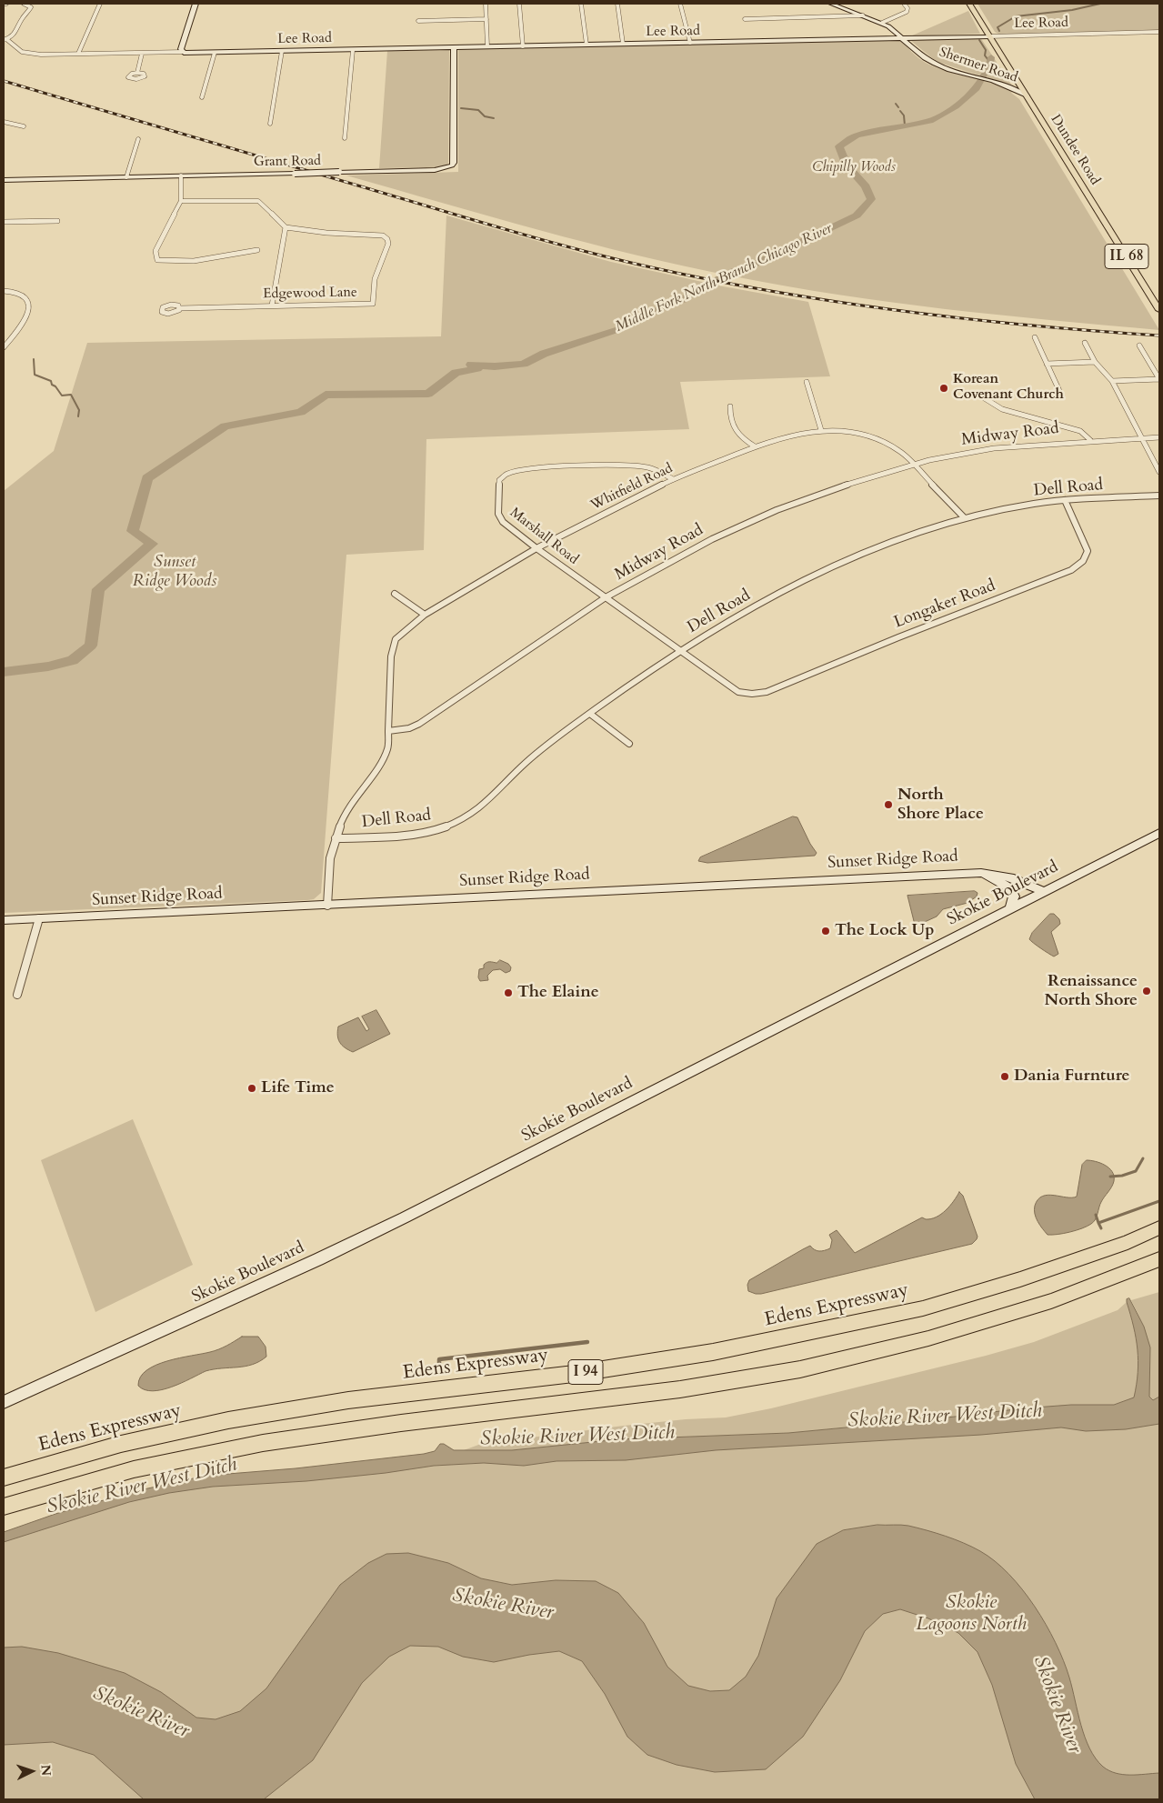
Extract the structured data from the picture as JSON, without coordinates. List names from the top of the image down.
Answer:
{
  "streets": {
    "highway": ["Edens Expressway", "I 94"],
    "main road": ["Dundee Road", "IL 68"],
    "street": [
      "Lee Road",
      "Shermer Road",
      "Grant Road",
      "Edgewood Lane",
      "Midway Road",
      "Whitfield Road",
      "Dell Road",
      "Marshall Road",
      "Longaker Road",
      "Sunset Ridge Road",
      "Skokie Boulevard"
    ]
  },
  "crossings": [
    ["Lee Road", "Shermer Road"],
    ["Lee Road", "Dundee Road"],
    ["Lee Road", "Grant Road"],
    ["Shermer Road", "Dundee Road"],
    ["Midway Road", "Whitfield Road"],
    ["Midway Road", "Marshall Road"],
    ["Whitfield Road", "Dell Road"],
    ["Whitfield Road", "Marshall Road"],
    ["Dell Road", "Marshall Road"],
    ["Dell Road", "Longaker Road"],
    ["Marshall Road", "Longaker Road"],
    ["Sunset Ridge Road", "Skokie Boulevard"]
  ],
  "water": ["Middle Fork North Branch Chicago River", "Skokie River West Ditch", "Skokie River"],
  "parks": ["Chipilly Woods", "Sunset Ridge Woods", "Skokie Lagoons North"],
  "places": [
    "Korean Covenant Church",
    "North Shore Place",
    "The Lock Up",
    "Renaissance North Shore",
    "The Elaine",
    "Dania Furnture",
    "Life Time"
  ],
  "north": "right"
}
